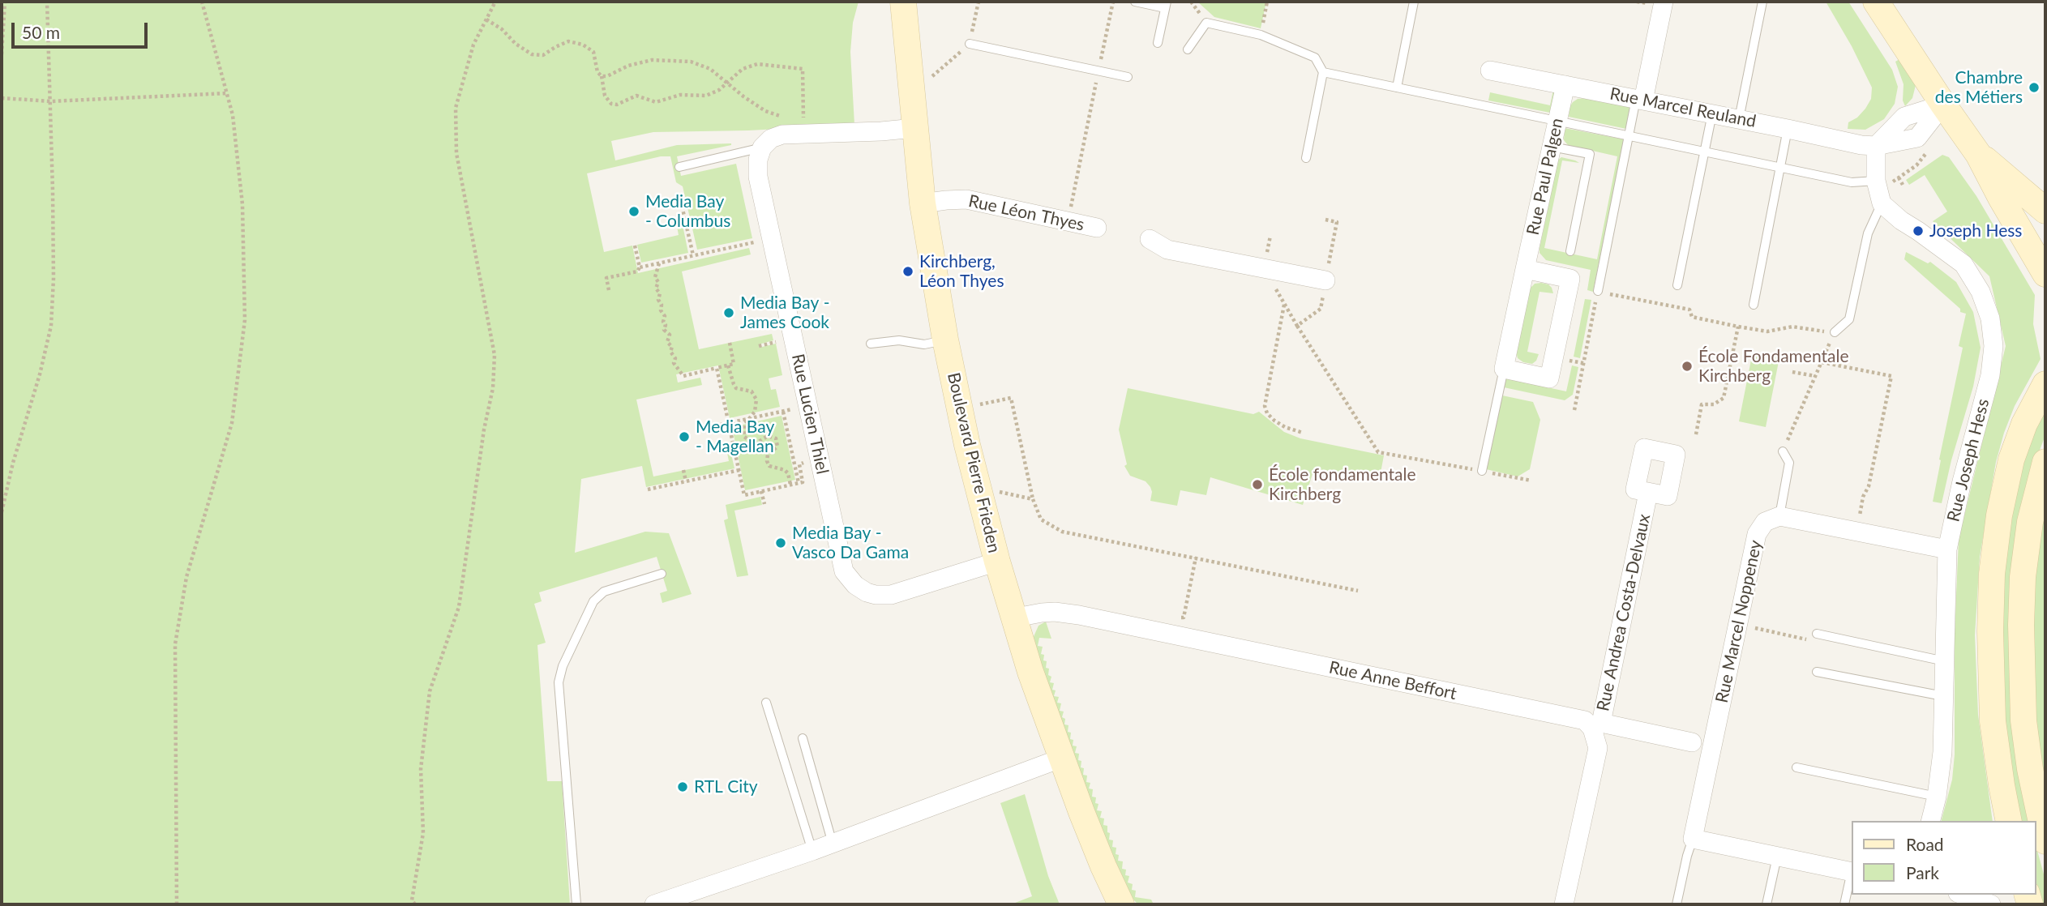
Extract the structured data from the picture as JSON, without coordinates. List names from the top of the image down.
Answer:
{
  "streets": {
    "main road": ["Boulevard Pierre Frieden"],
    "street": [
      "Rue Marcel Reuland",
      "Rue Paul Palgen",
      "Rue Léon Thyes",
      "Rue Lucien Thiel",
      "Rue Joseph Hess",
      "Rue Andrea Costa-Delvaux",
      "Rue Marcel Noppeney",
      "Rue Anne Beffort"
    ]
  },
  "crossings": [
    ["Rue Marcel Reuland", "Rue Paul Palgen"],
    ["Rue Léon Thyes", "Boulevard Pierre Frieden"],
    ["Rue Lucien Thiel", "Boulevard Pierre Frieden"],
    ["Boulevard Pierre Frieden", "Rue Anne Beffort"],
    ["Rue Andrea Costa-Delvaux", "Rue Anne Beffort"]
  ],
  "places": [
    "Chambre des Métiers",
    "Media Bay - Columbus",
    "Joseph Hess",
    "Kirchberg, Léon Thyes",
    "Media Bay - James Cook",
    "École Fondamentale Kirchberg",
    "Media Bay - Magellan",
    "École fondamentale Kirchberg",
    "Media Bay - Vasco Da Gama",
    "RTL City"
  ],
  "legend": ["Road", "Park"],
  "scale_bar": "50 m"
}
